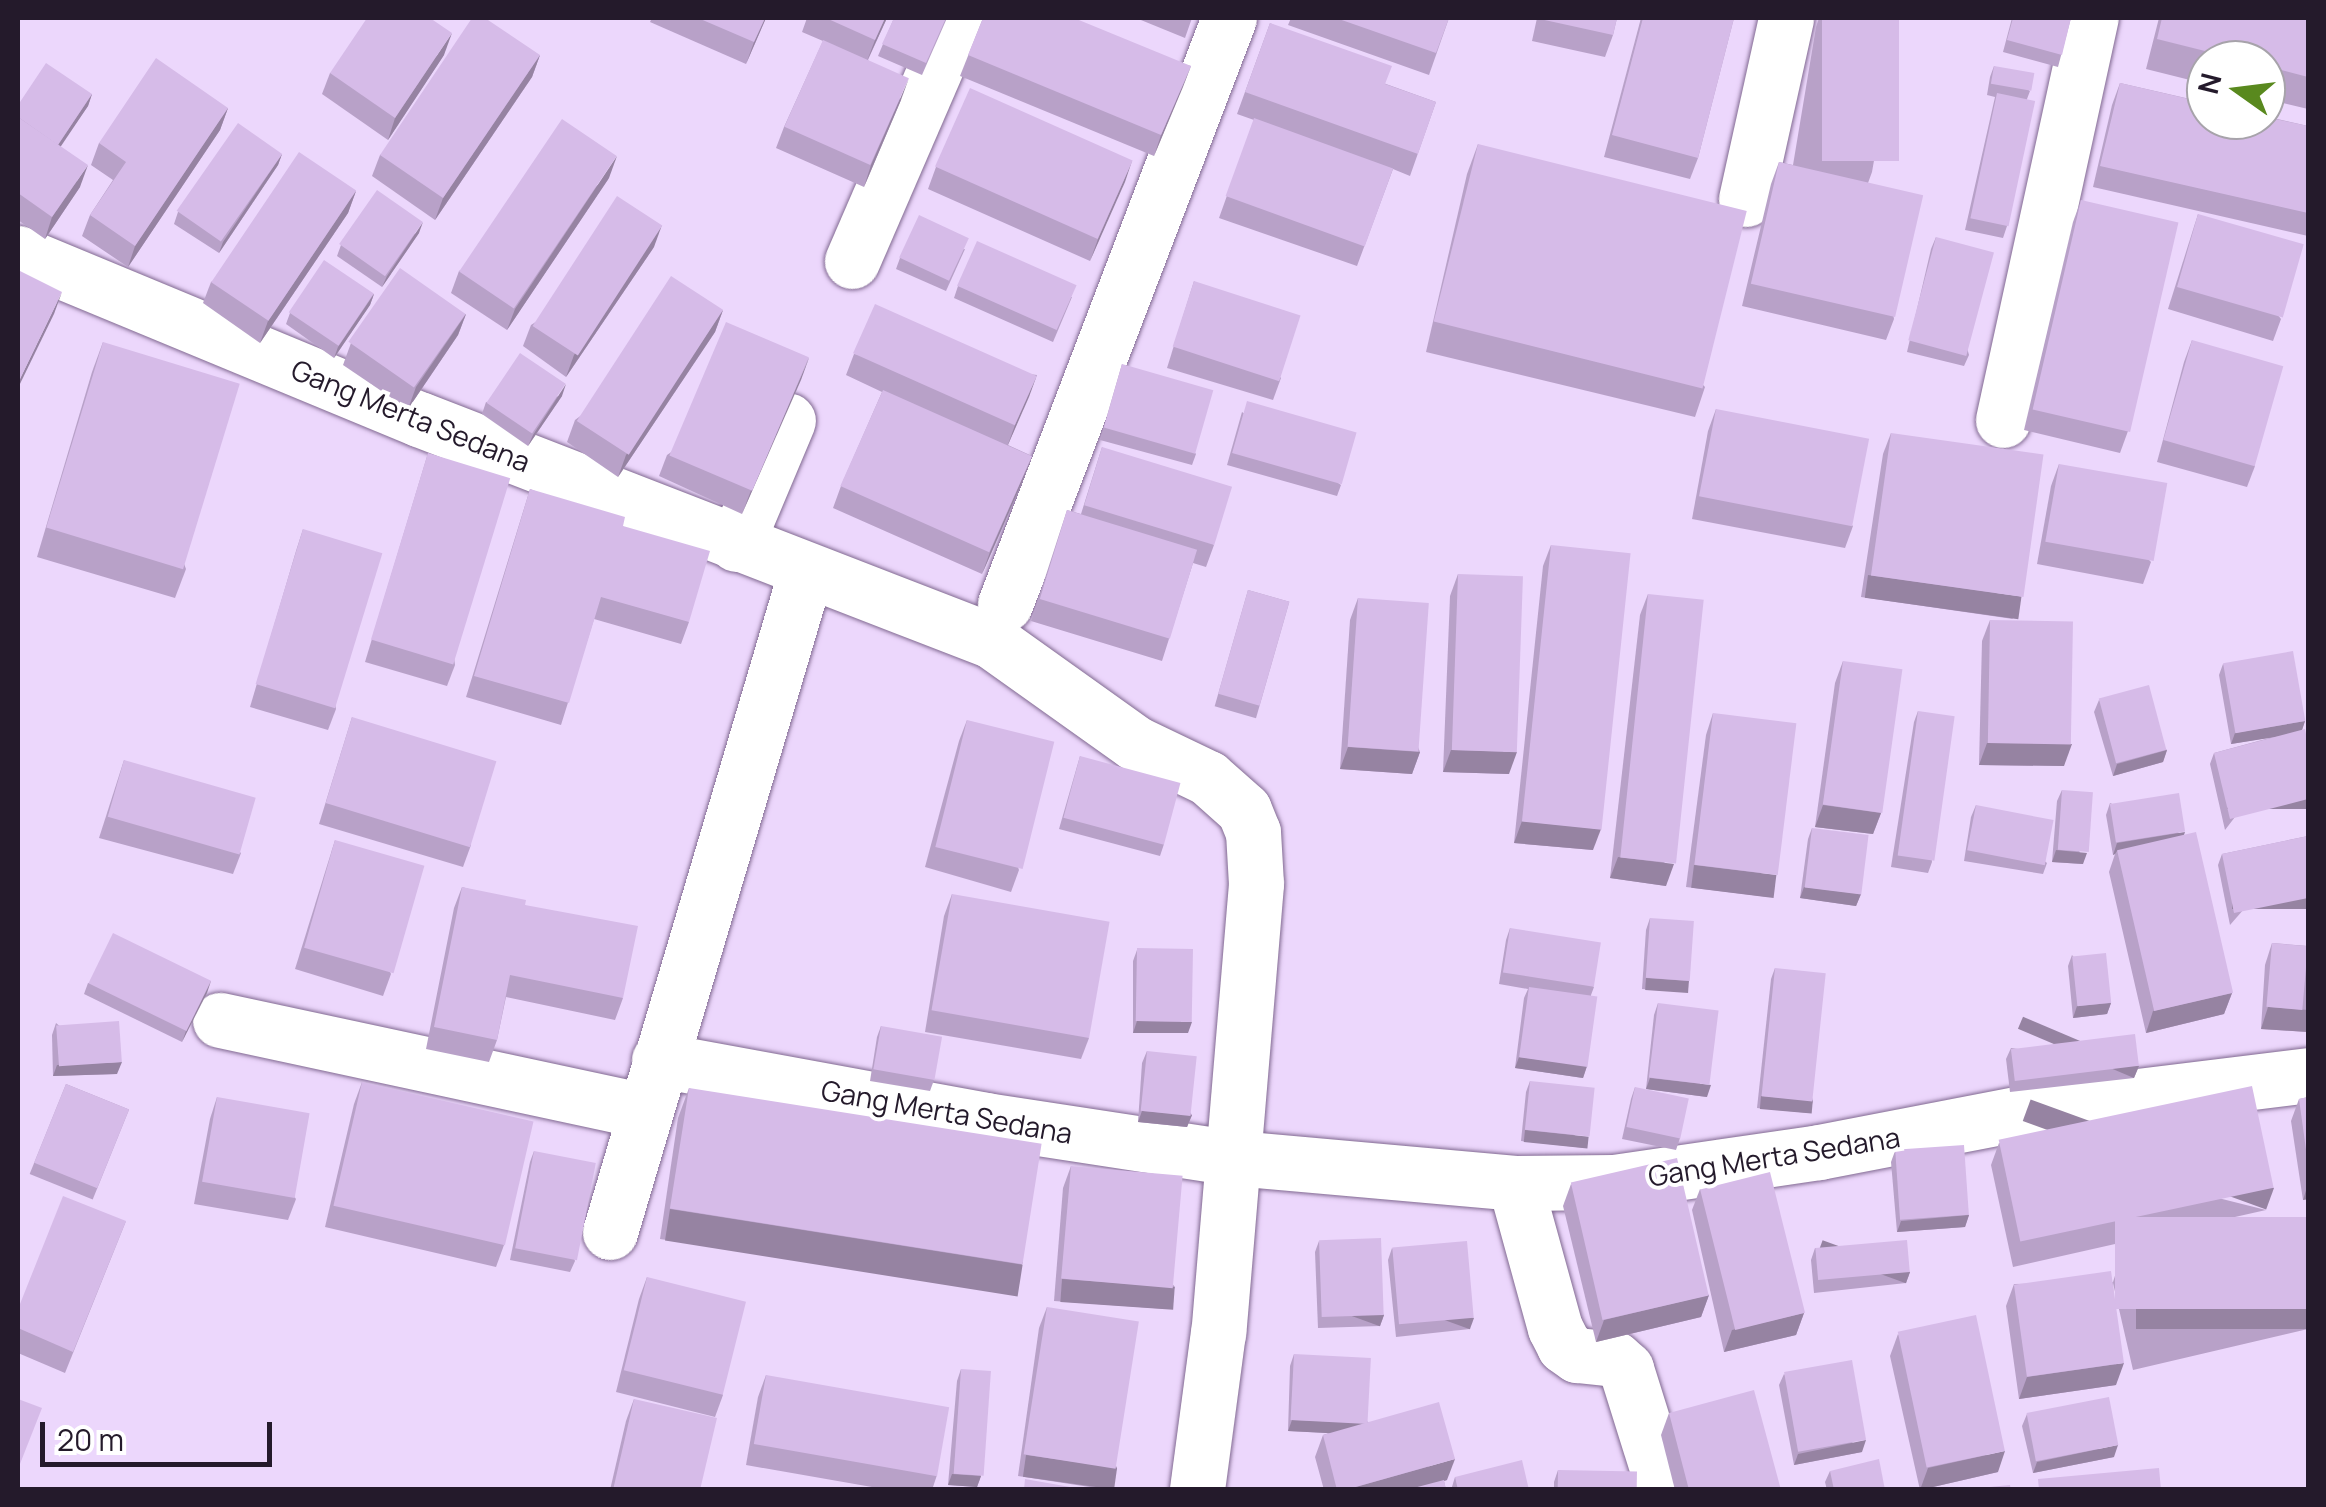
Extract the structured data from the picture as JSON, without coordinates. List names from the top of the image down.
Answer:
{
  "streets": {
    "street": ["Gang Merta Sedana"]
  },
  "scale_bar": "20 m",
  "north": "left"
}
